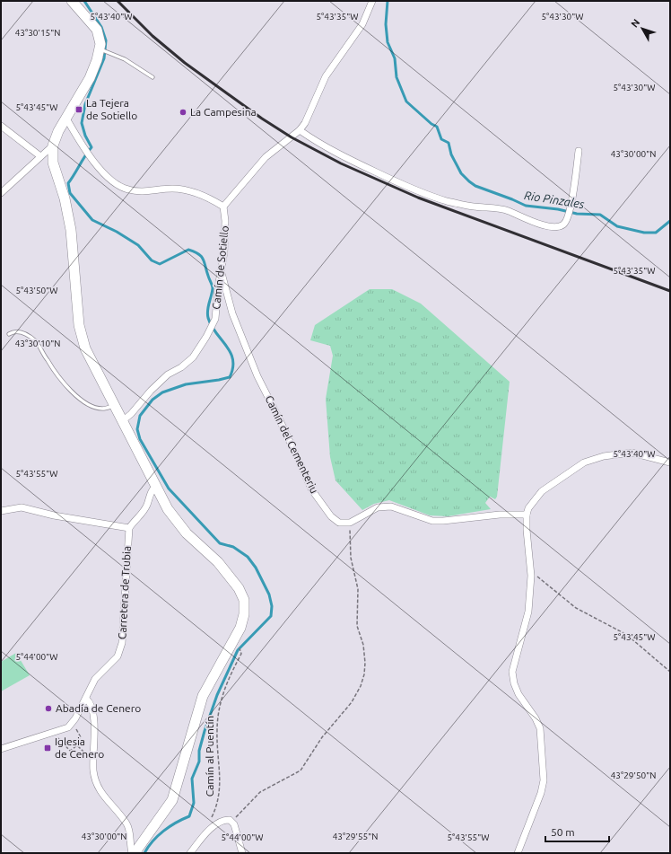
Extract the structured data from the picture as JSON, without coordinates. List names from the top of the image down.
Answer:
{
  "streets": {
    "street": ["Camín de Sotiello", "Camín del Cementeriu", "Carretera de Trubia"],
    "path": ["Camín al Puentín"]
  },
  "crossings": [
    ["Camín de Sotiello", "Camín del Cementeriu"]
  ],
  "water": ["Rio Pinzales"],
  "places": {
    "transit": ["La Tejera de Sotiello", "Iglesia de Cenero"],
    "other": ["La Campesina", "Abadía de Cenero"]
  },
  "scale_bar": "50 m",
  "north": "top left",
  "coordinates": [
    "5°43'40\"W",
    "5°43'35\"W",
    "5°43'30\"W",
    "43°30'15\"N",
    "5°43'45\"W",
    "43°30'00\"N",
    "5°43'50\"W",
    "43°30'10\"N",
    "5°43'55\"W",
    "5°44'00\"W",
    "43°29'50\"N",
    "43°29'55\"N"
  ]
}
